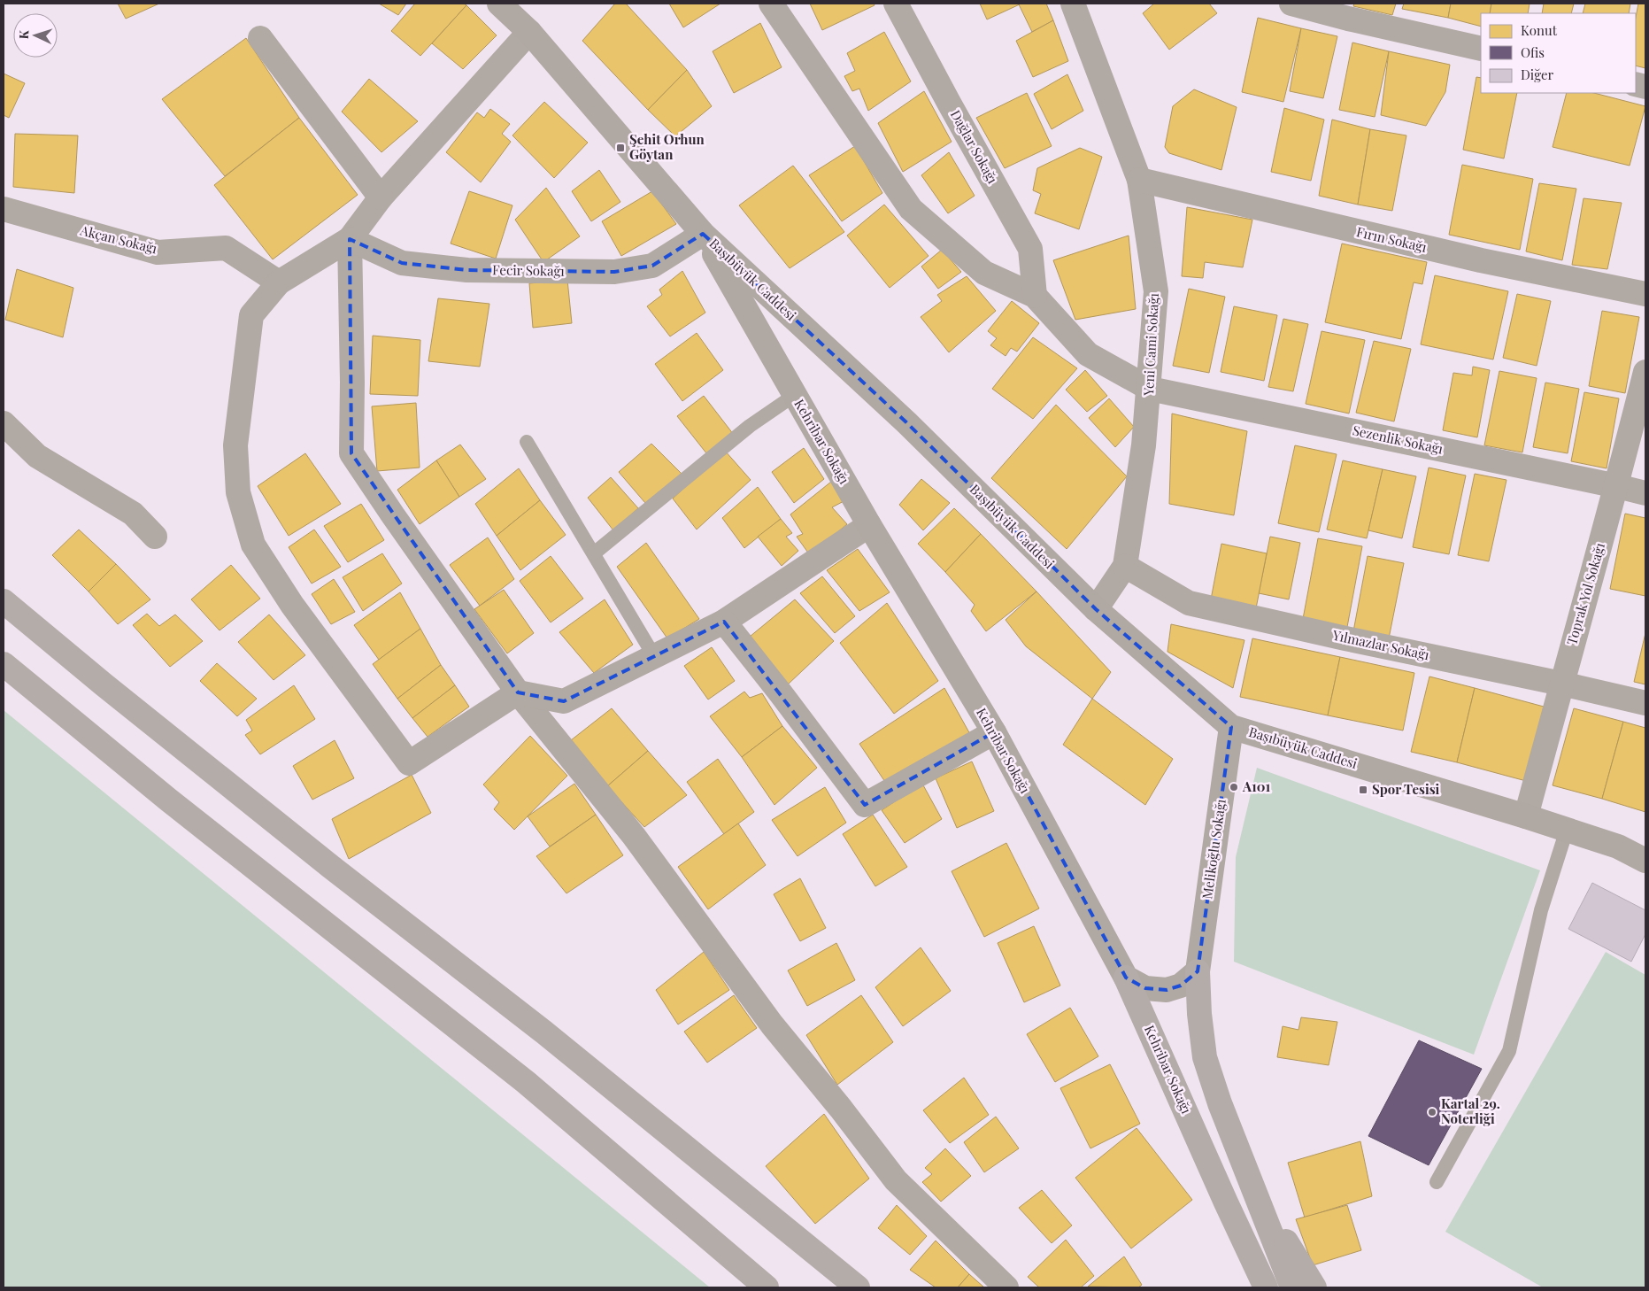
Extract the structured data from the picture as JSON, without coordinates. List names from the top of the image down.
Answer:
{
  "streets": {
    "main road": ["Başıbüyük Caddesi", "Kehribar Sokağı", "Melikoğlu Sokağı"],
    "street": [
      "Dağlar Sokağı",
      "Akçan Sokağı",
      "Fırın Sokağı",
      "Fecir Sokağı",
      "Yeni Cami Sokağı",
      "Sezenlik Sokağı",
      "Toprak Yol Sokağı",
      "Yılmazlar Sokağı"
    ]
  },
  "crossings": [
    ["Dağlar Sokağı", "Sezenlik Sokağı"],
    ["Fırın Sokağı", "Yeni Cami Sokağı"],
    ["Fecir Sokağı", "Başıbüyük Caddesi"],
    ["Fecir Sokağı", "Kehribar Sokağı"],
    ["Başıbüyük Caddesi", "Yeni Cami Sokağı"],
    ["Başıbüyük Caddesi", "Kehribar Sokağı"],
    ["Başıbüyük Caddesi", "Toprak Yol Sokağı"],
    ["Başıbüyük Caddesi", "Melikoğlu Sokağı"],
    ["Yeni Cami Sokağı", "Sezenlik Sokağı"],
    ["Yeni Cami Sokağı", "Yılmazlar Sokağı"],
    ["Sezenlik Sokağı", "Toprak Yol Sokağı"],
    ["Toprak Yol Sokağı", "Yılmazlar Sokağı"]
  ],
  "places": {
    "transit": ["Şehit Orhun Göytan", "Spor Tesisi"],
    "other": ["A101", "Kartal 29. Noterliği"]
  },
  "legend": ["Konut", "Ofis", "Diğer"],
  "north": "left"
}
